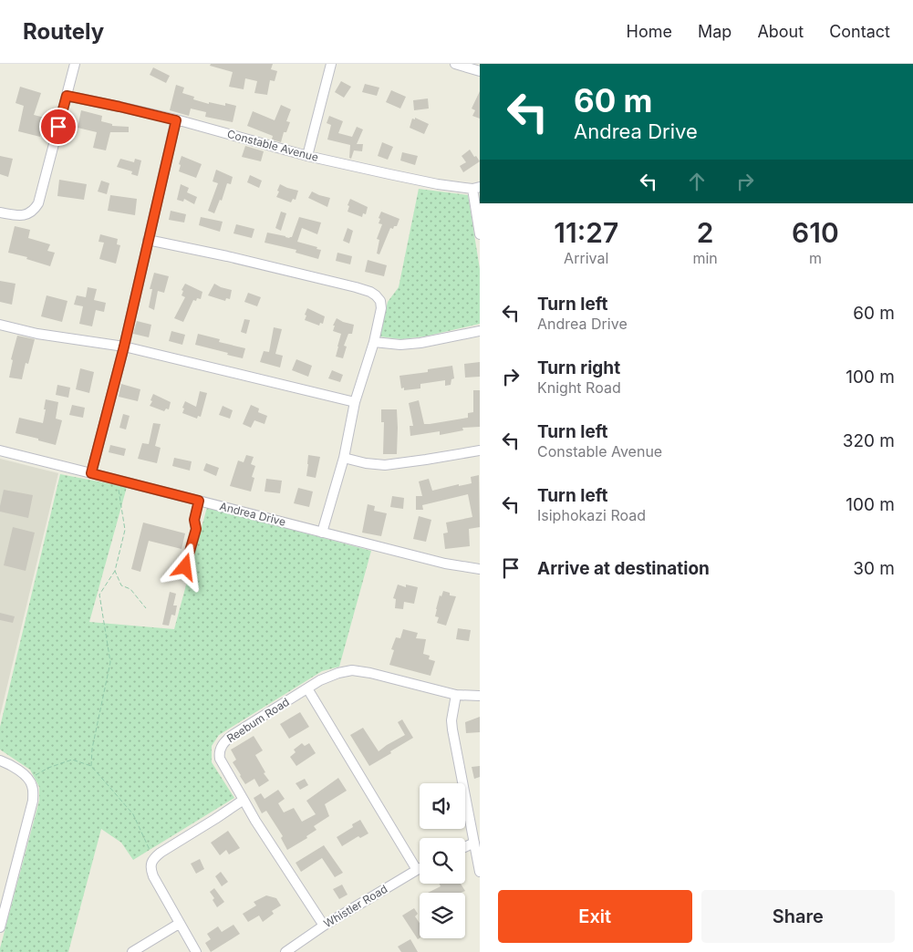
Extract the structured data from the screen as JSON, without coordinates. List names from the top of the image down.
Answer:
{
  "streets": {
    "street": [
      "Constable Avenue",
      "Andrea Drive",
      "Reebum Road",
      "Whistler Road"
    ]
  },
  "crossings": [
    ["Reebum Road", "Whistler Road"]
  ],
  "page": {
    "header": "Routely",
    "nav": [
      "Home",
      "Map",
      "About",
      "Contact"
    ],
    "turn": ["60 m", "Andrea Drive"],
    "eta": [
      "11:27",
      "Arrival",
      "2",
      "min",
      "610",
      "m"
    ],
    "list": [
      {
        "name": "Turn left",
        "note": "Andrea Drive",
        "value": "60 m"
      },
      {
        "name": "Turn right",
        "note": "Knight Road",
        "value": "100 m"
      },
      {
        "name": "Turn left",
        "note": "Constable Avenue",
        "value": "320 m"
      },
      {
        "name": "Turn left",
        "note": "Isiphokazi Road",
        "value": "100 m"
      },
      {
        "name": "Arrive at destination",
        "value": "30 m"
      }
    ],
    "buttons": ["Exit", "Share"]
  }
}
